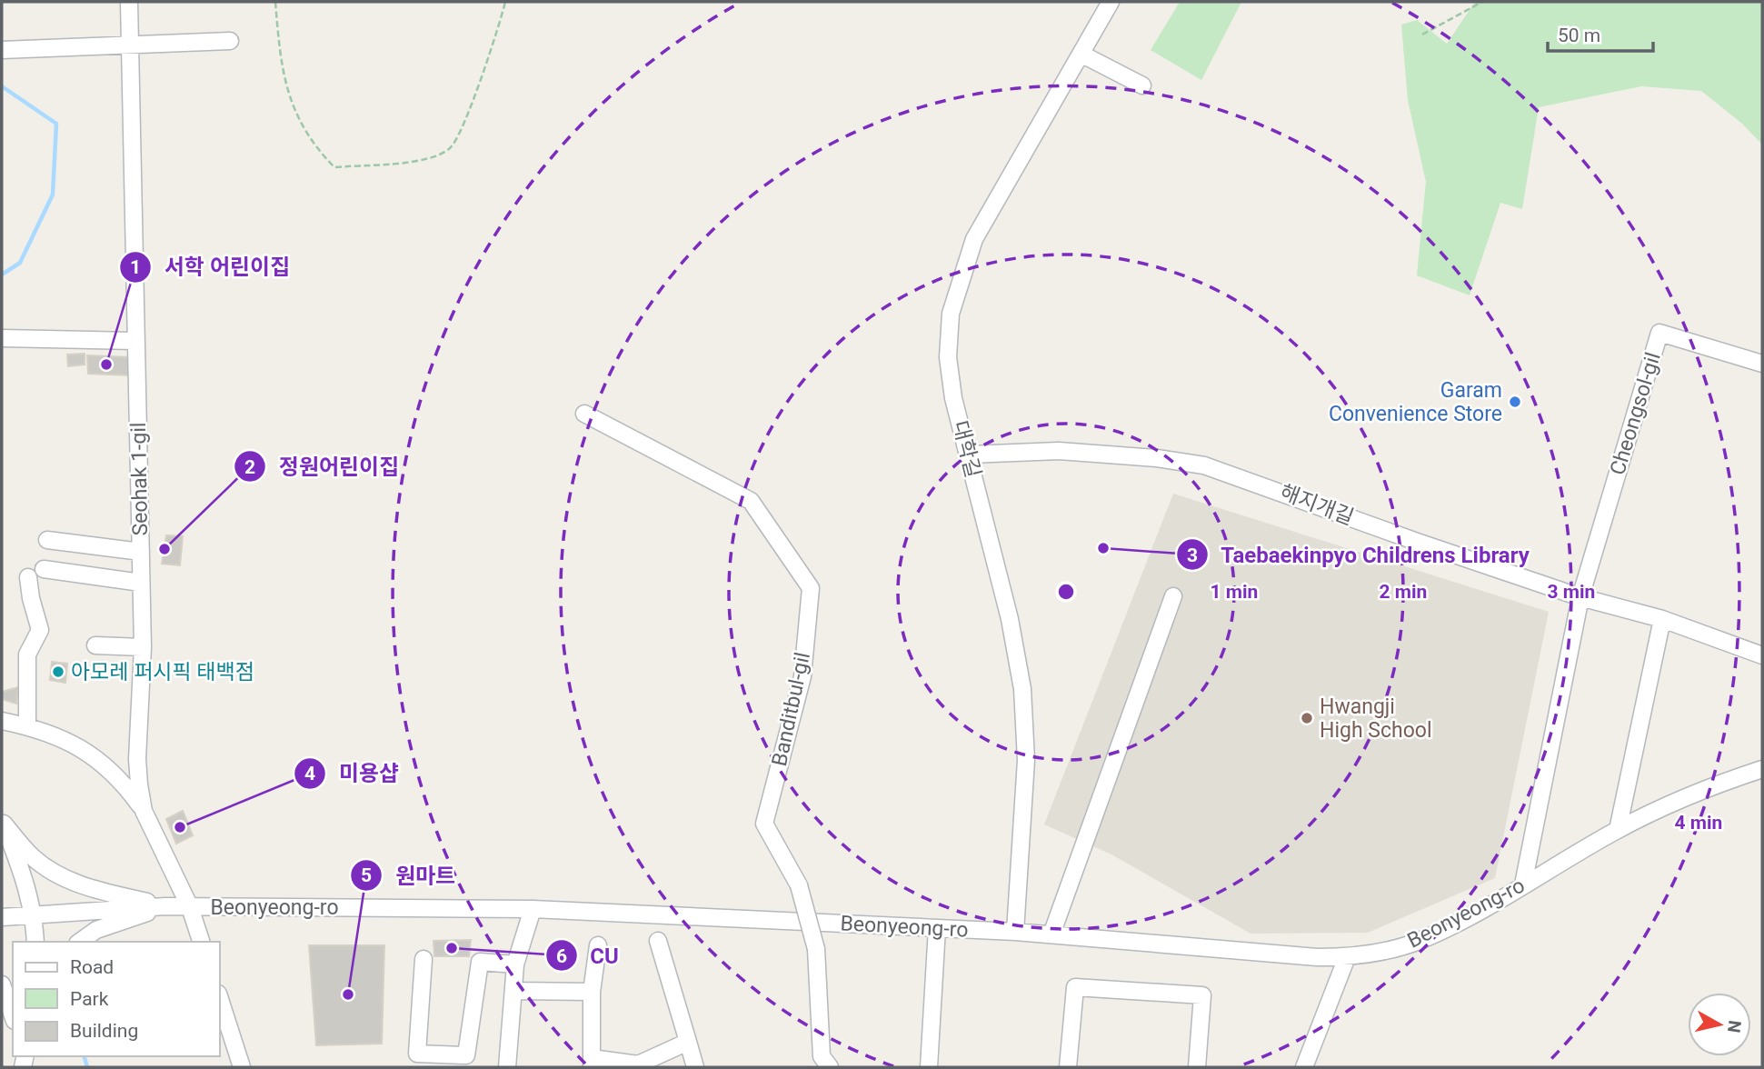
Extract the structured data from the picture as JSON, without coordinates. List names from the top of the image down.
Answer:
{
  "streets": {
    "street": [
      "Cheongsol-gil",
      "대학길",
      "Seohak 1-gil",
      "해지개길",
      "Banditbul-gil",
      "Beonyeong-ro"
    ]
  },
  "crossings": [
    ["Cheongsol-gil", "해지개길"],
    ["대학길", "해지개길"],
    ["대학길", "Beonyeong-ro"],
    ["Seohak 1-gil", "Beonyeong-ro"]
  ],
  "places": [
    "서학 어린이집",
    "Garam Convenience Store",
    "Taebaekinpyo Childrens Library",
    "정원어린이집",
    "아모레 퍼시픽 태백점",
    "Hwangji High School",
    "미용샵",
    "CU",
    "원마트"
  ],
  "legend": ["Road", "Park", "Building"],
  "scale_bar": "50 m",
  "north": "right",
  "rings": [
    "1 min",
    "2 min",
    "3 min",
    "4 min"
  ]
}
